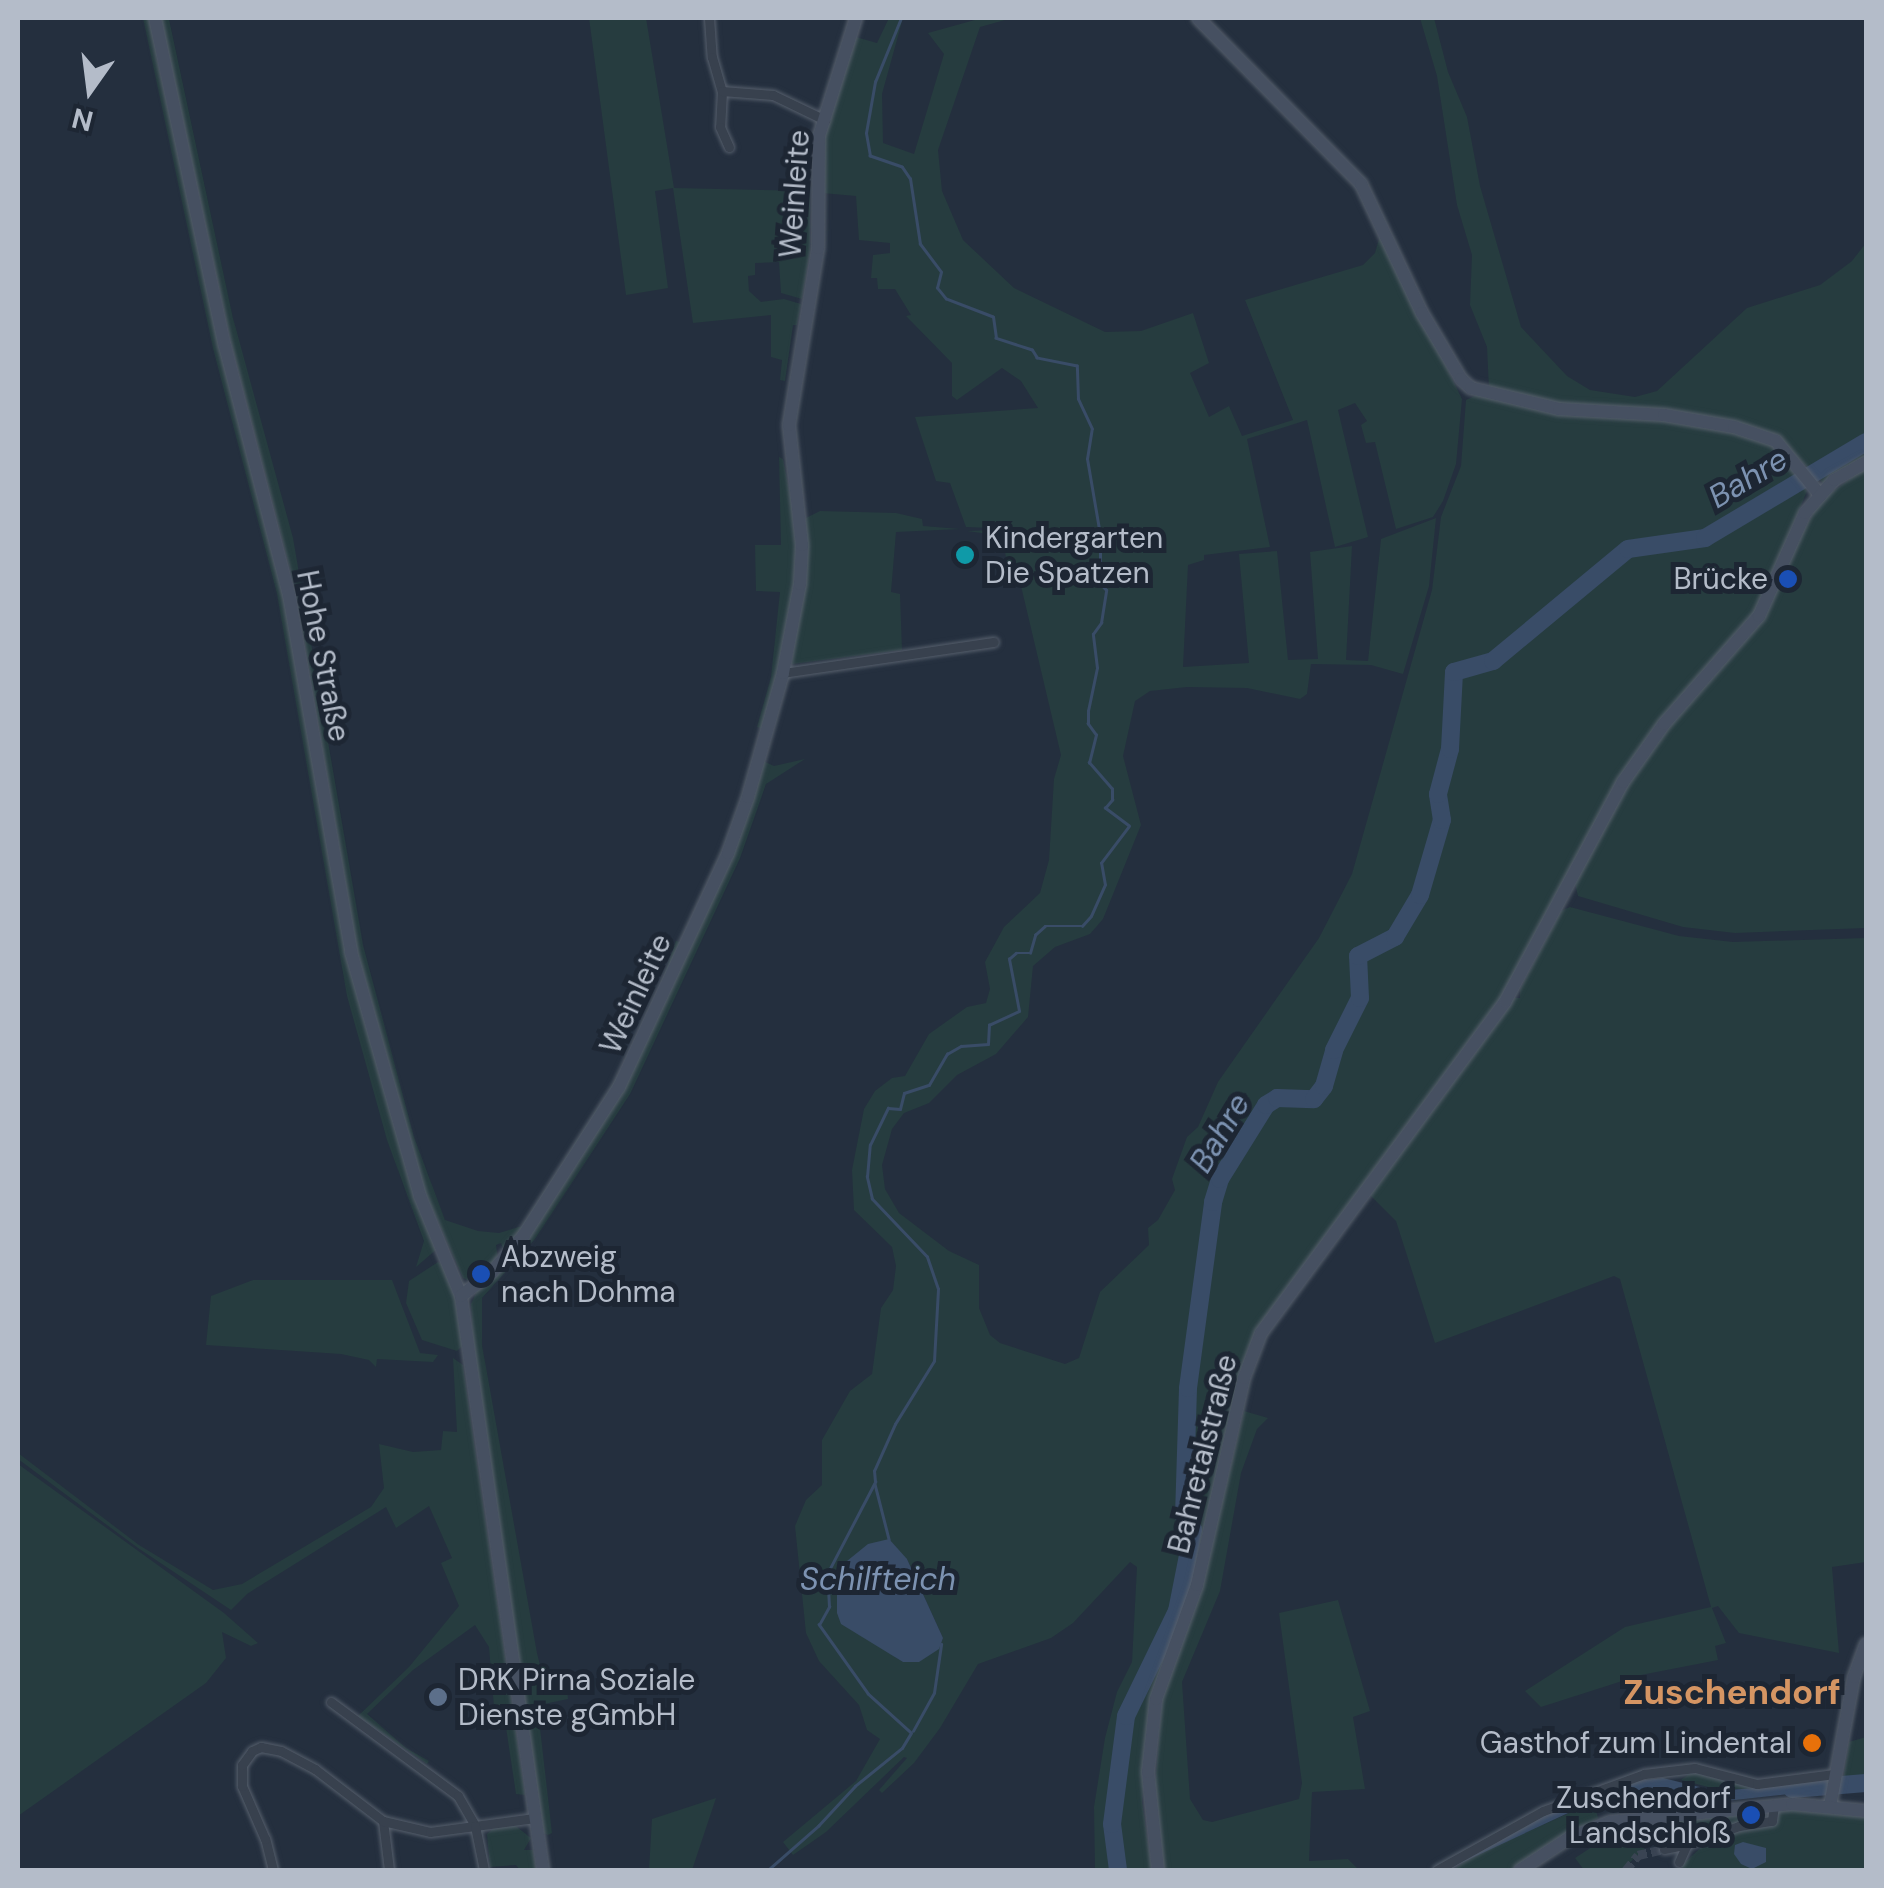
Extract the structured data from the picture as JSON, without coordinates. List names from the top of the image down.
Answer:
{
  "streets": {
    "street": ["Weinleite", "Hohe Straße", "Bahretalstraße"]
  },
  "crossings": [
    ["Weinleite", "Hohe Straße"]
  ],
  "districts": ["Zuschendorf"],
  "water": ["Bahre", "Schilfteich"],
  "places": [
    "Kindergarten Die Spatzen",
    "Brücke",
    "Abzweig nach Dohma",
    "DRK Pirna Soziale Dienste gGmbH",
    "Gasthof zum Lindental",
    "Zuschendorf Landschloß"
  ],
  "north": "bottom"
}
